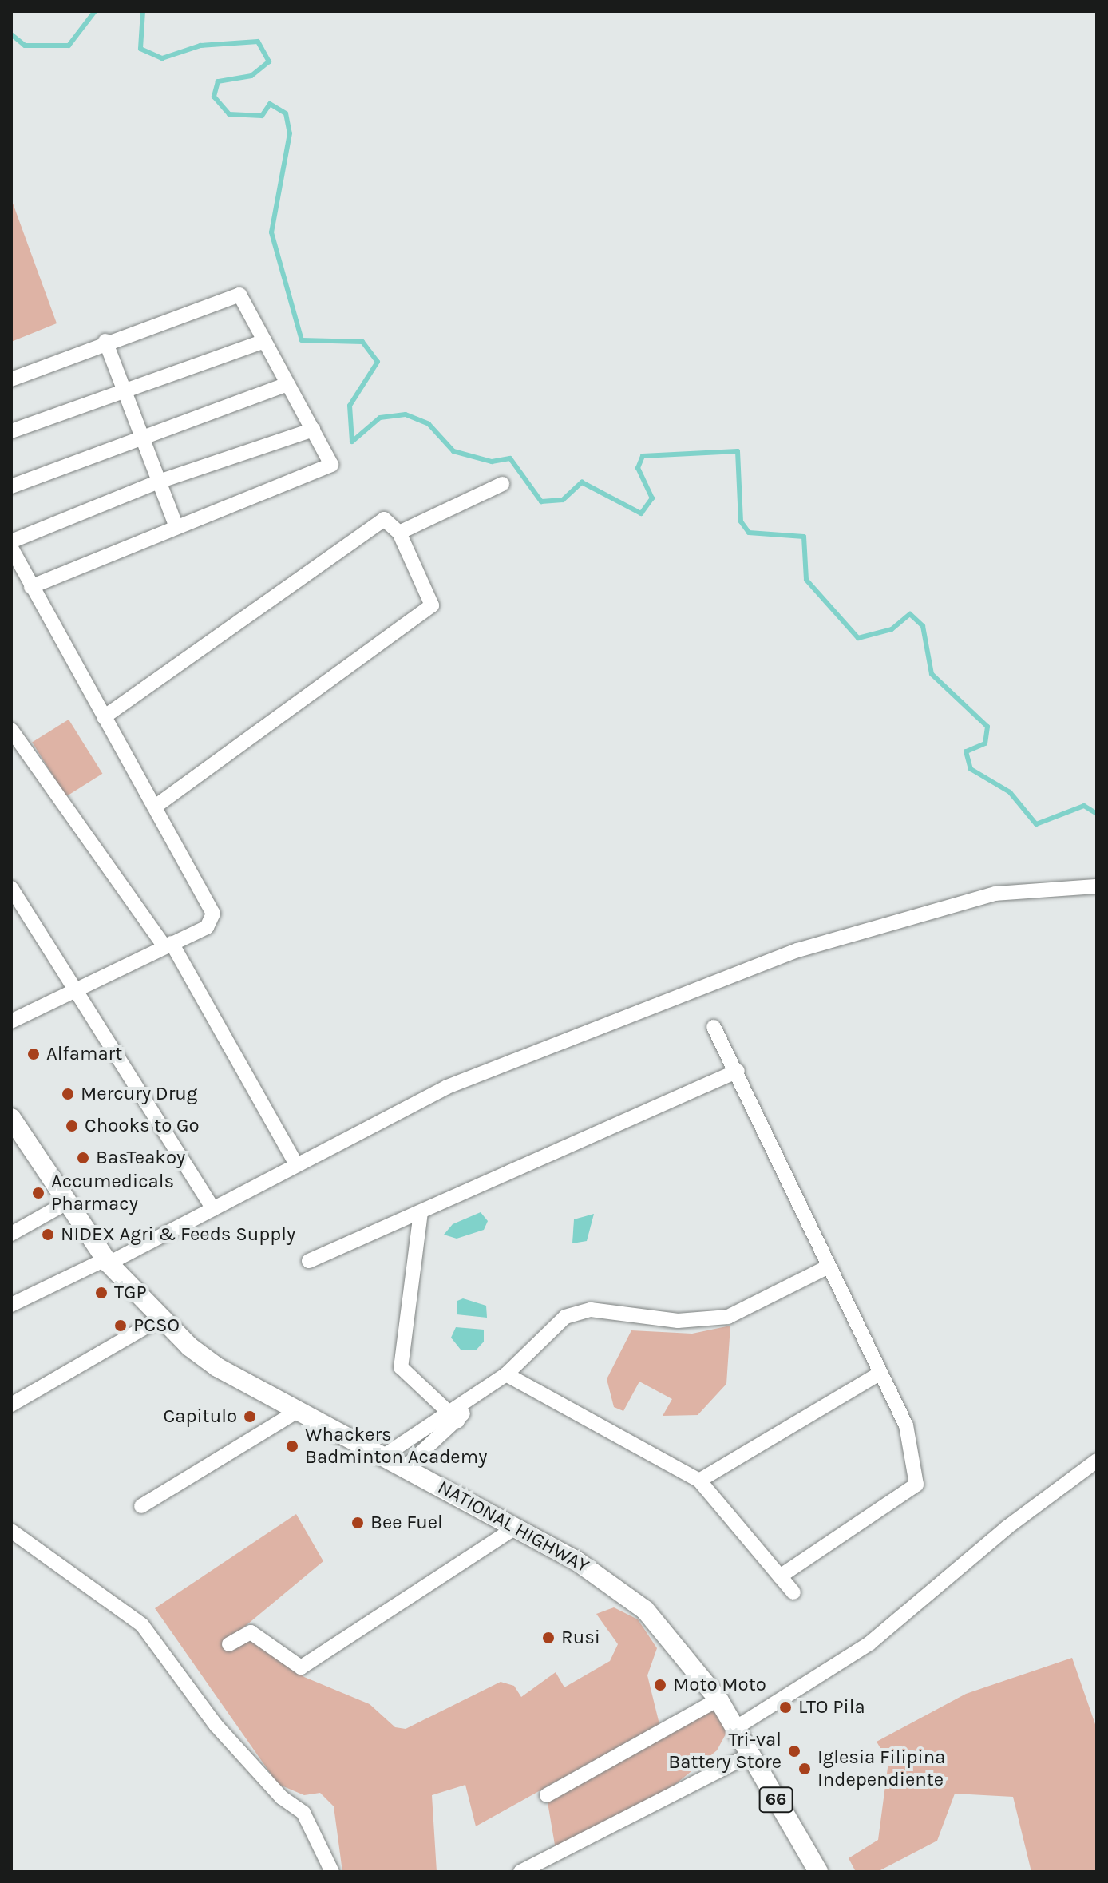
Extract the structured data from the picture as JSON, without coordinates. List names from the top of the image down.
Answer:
{
  "streets": {
    "main road": ["NATIONAL HIGHWAY", "66"]
  },
  "places": [
    "Alfamart",
    "Mercury Drug",
    "Chooks to Go",
    "BasTeakoy",
    "Accumedicals Pharmacy",
    "NIDEX Agri & Feeds Supply",
    "TGP",
    "PCSO",
    "Capitulo",
    "Whackers Badminton Academy",
    "Bee Fuel",
    "Rusi",
    "Moto Moto",
    "LTO Pila",
    "Tri-val Battery Store",
    "Iglesia Filipina Independiente"
  ]
}
